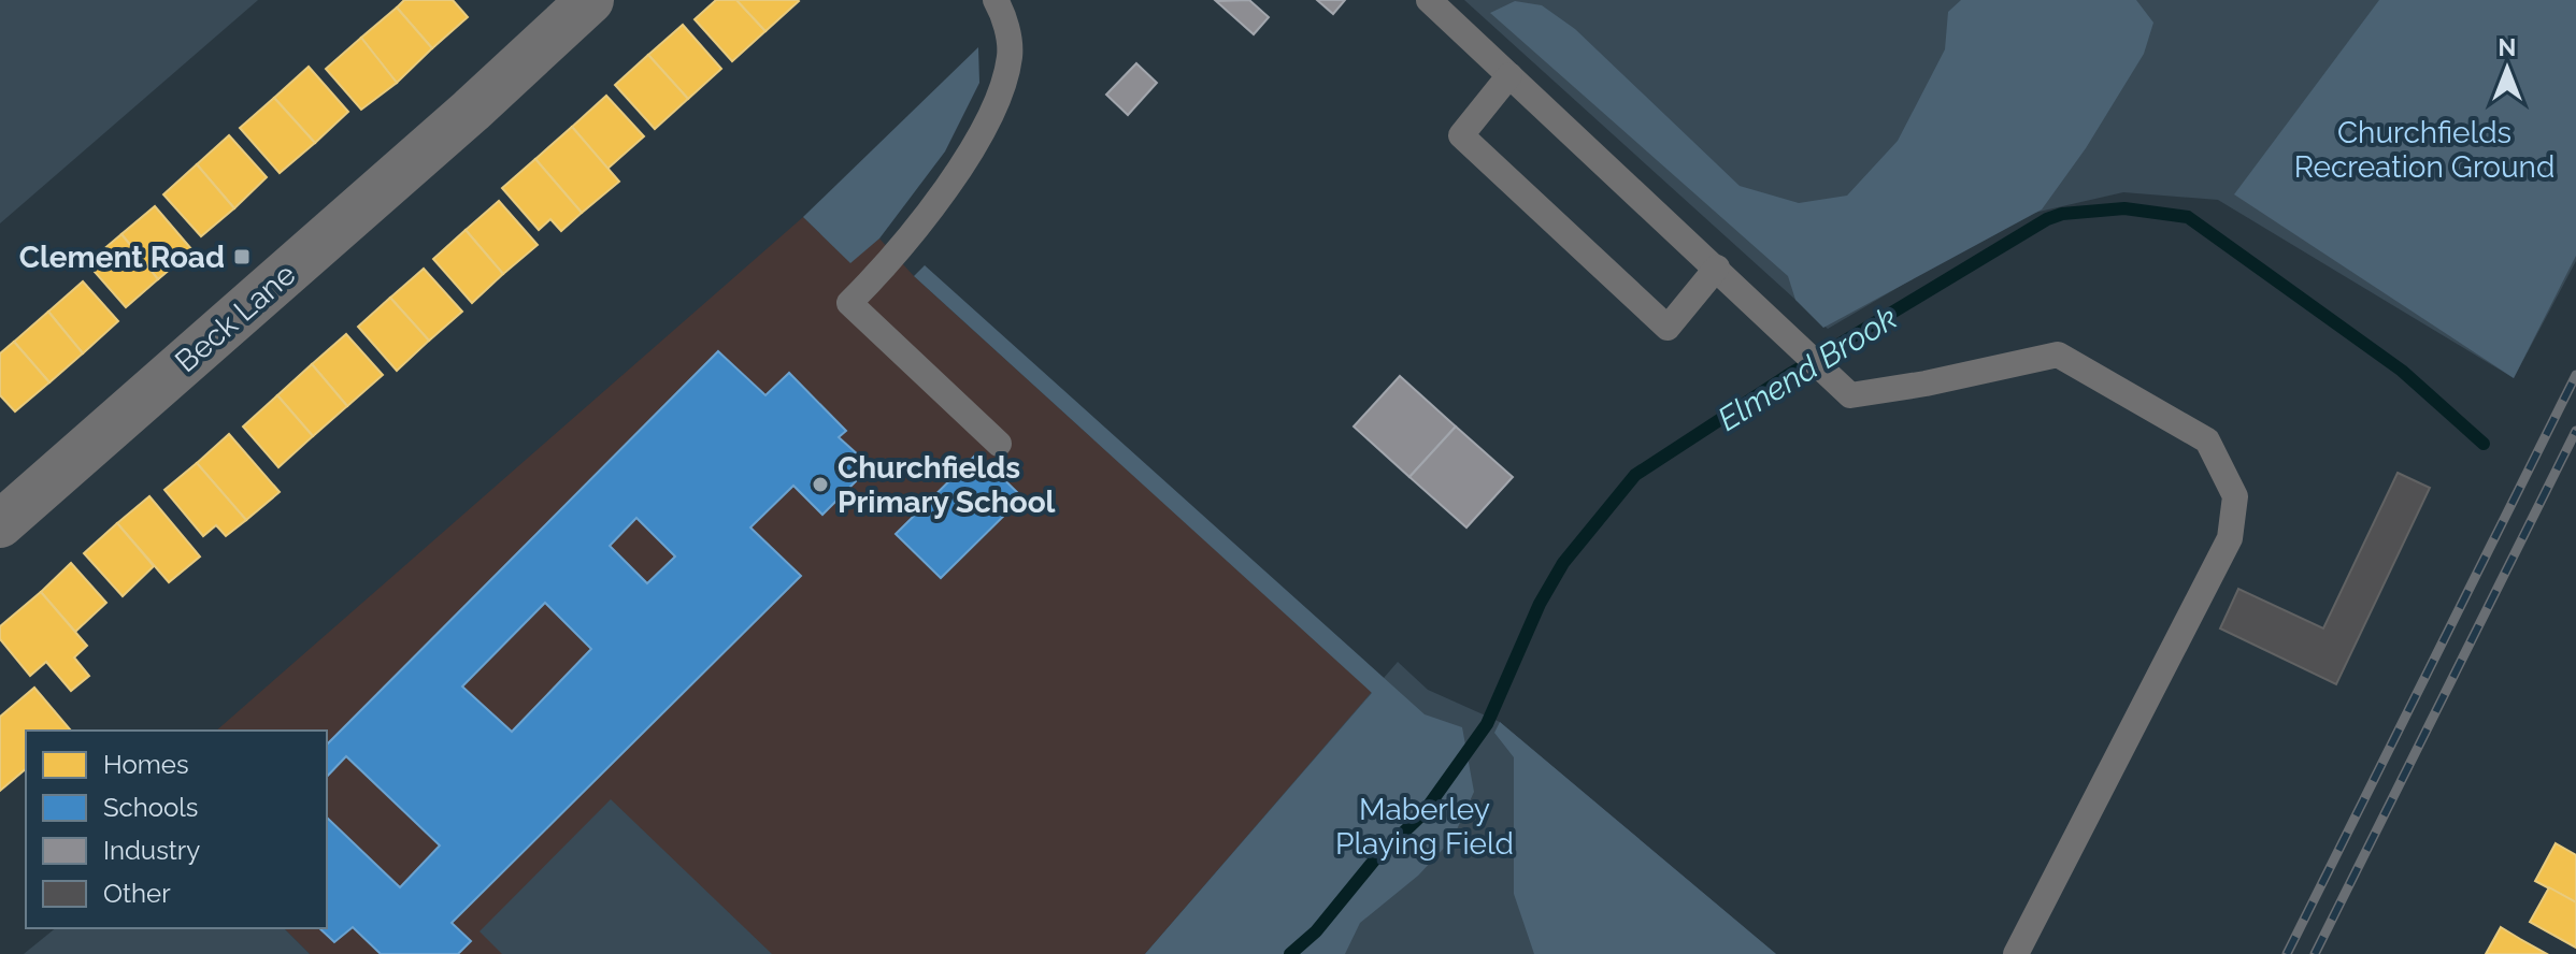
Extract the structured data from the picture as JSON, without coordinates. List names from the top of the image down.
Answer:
{
  "streets": {
    "street": ["Beck Lane"]
  },
  "water": ["Elmend Brook"],
  "parks": ["Churchfields Recreation Ground", "Maberley Playing Field"],
  "places": {
    "transit": ["Clement Road"],
    "other": ["Churchfields Primary School"]
  },
  "legend": [
    "Homes",
    "Schools",
    "Industry",
    "Other"
  ],
  "north": "top"
}
